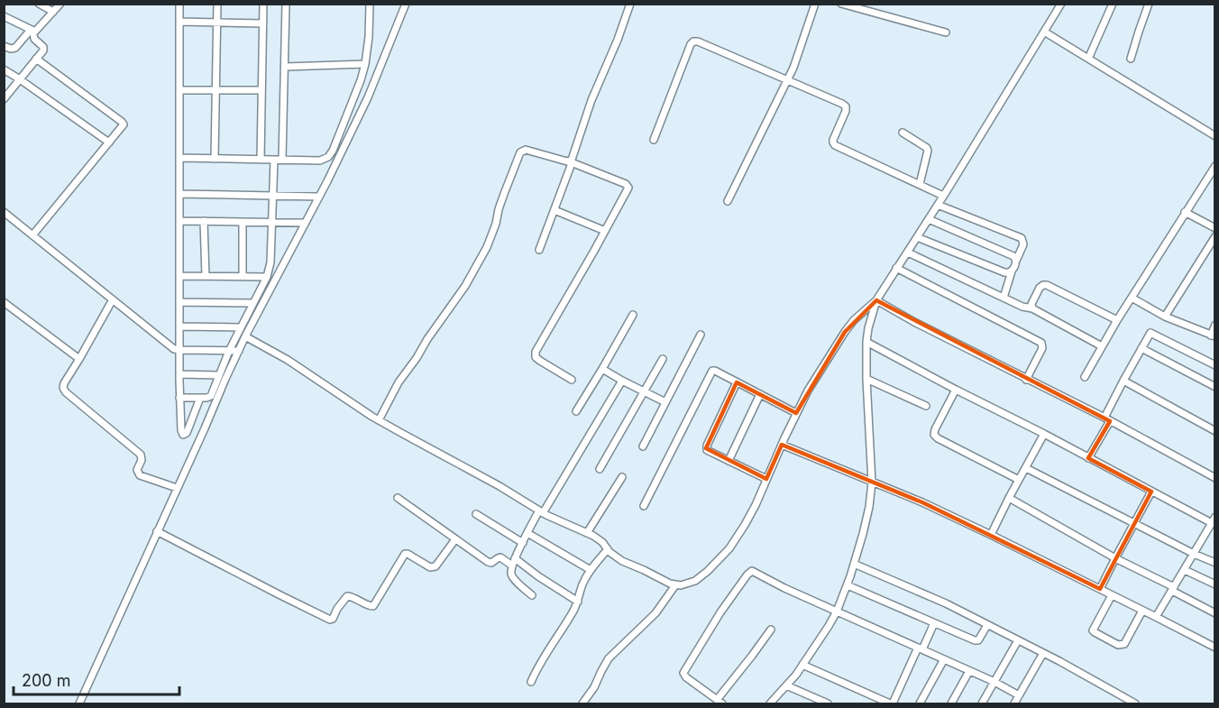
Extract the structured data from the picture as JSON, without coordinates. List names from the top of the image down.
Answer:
{
  "scale_bar": "200 m"
}
